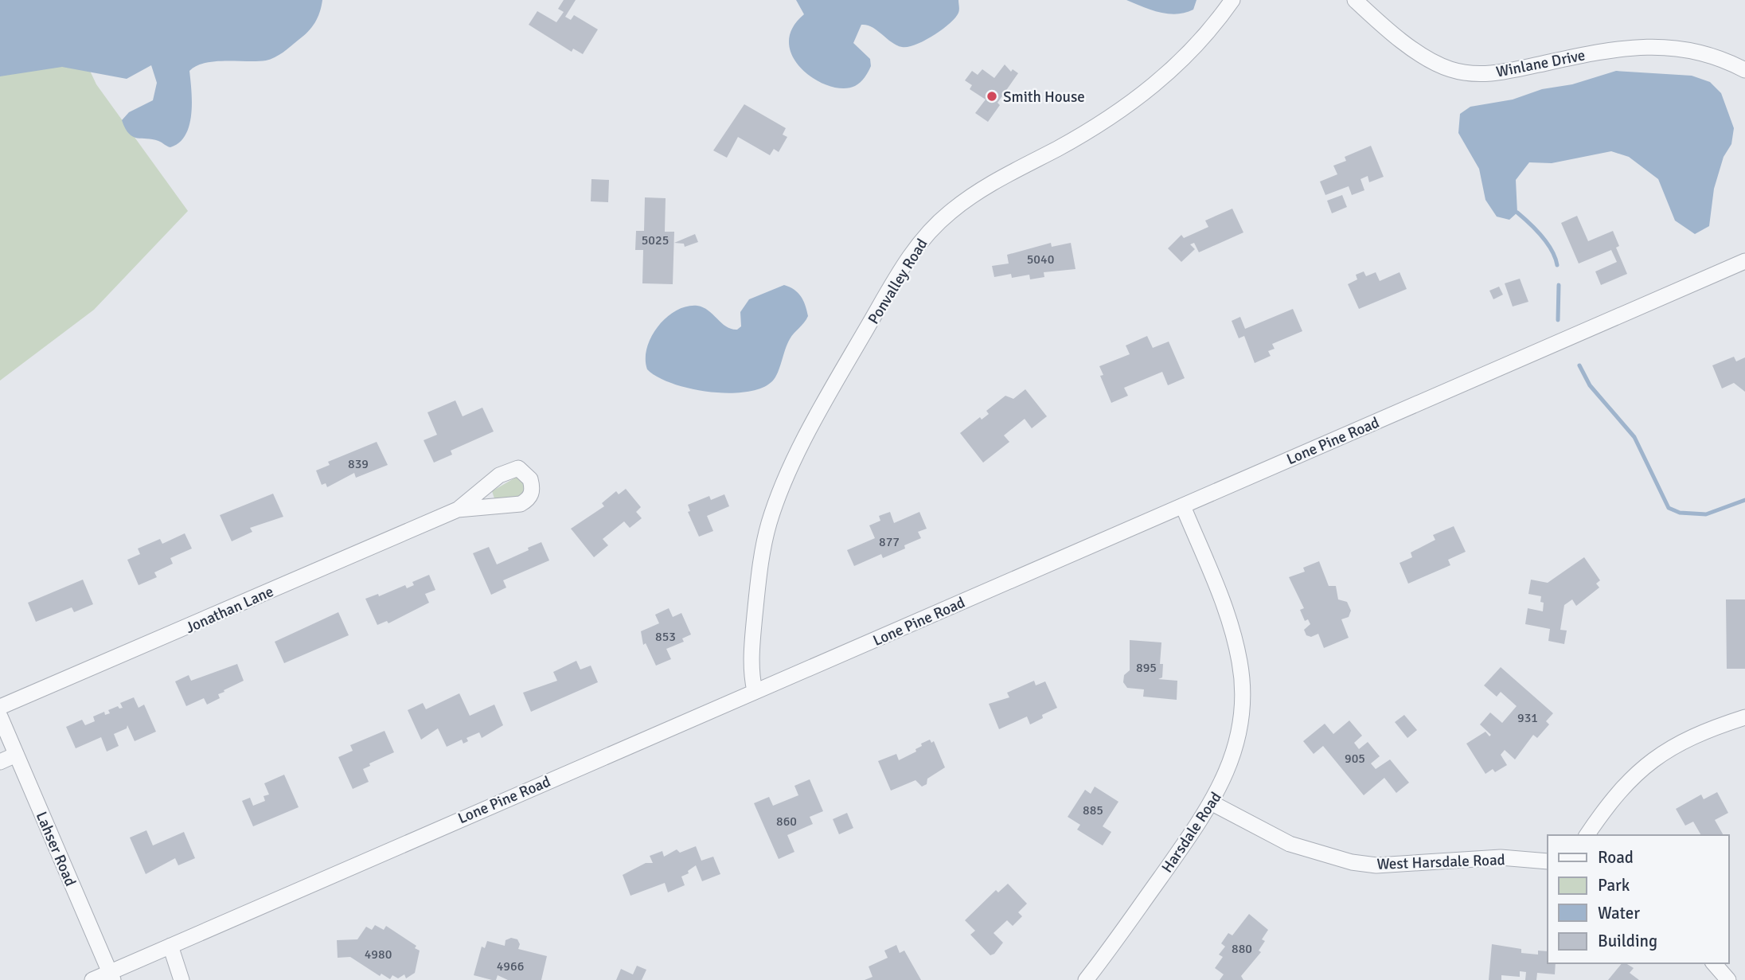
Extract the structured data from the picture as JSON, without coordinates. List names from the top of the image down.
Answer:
{
  "streets": {
    "street": [
      "Winlane Drive",
      "Ponvalley Road",
      "Lone Pine Road",
      "Jonathan Lane",
      "Harsdale Road",
      "Lahser Road",
      "West Harsdale Road"
    ]
  },
  "crossings": [
    ["Ponvalley Road", "Lone Pine Road"],
    ["Lone Pine Road", "Harsdale Road"],
    ["Lone Pine Road", "Lahser Road"],
    ["Harsdale Road", "West Harsdale Road"]
  ],
  "places": ["Smith House"],
  "house_numbers": [
    "5025",
    "5040",
    "839",
    "877",
    "853",
    "895",
    "931",
    "905",
    "885",
    "860",
    "880",
    "4980",
    "4966"
  ],
  "legend": [
    "Road",
    "Park",
    "Water",
    "Building"
  ]
}
